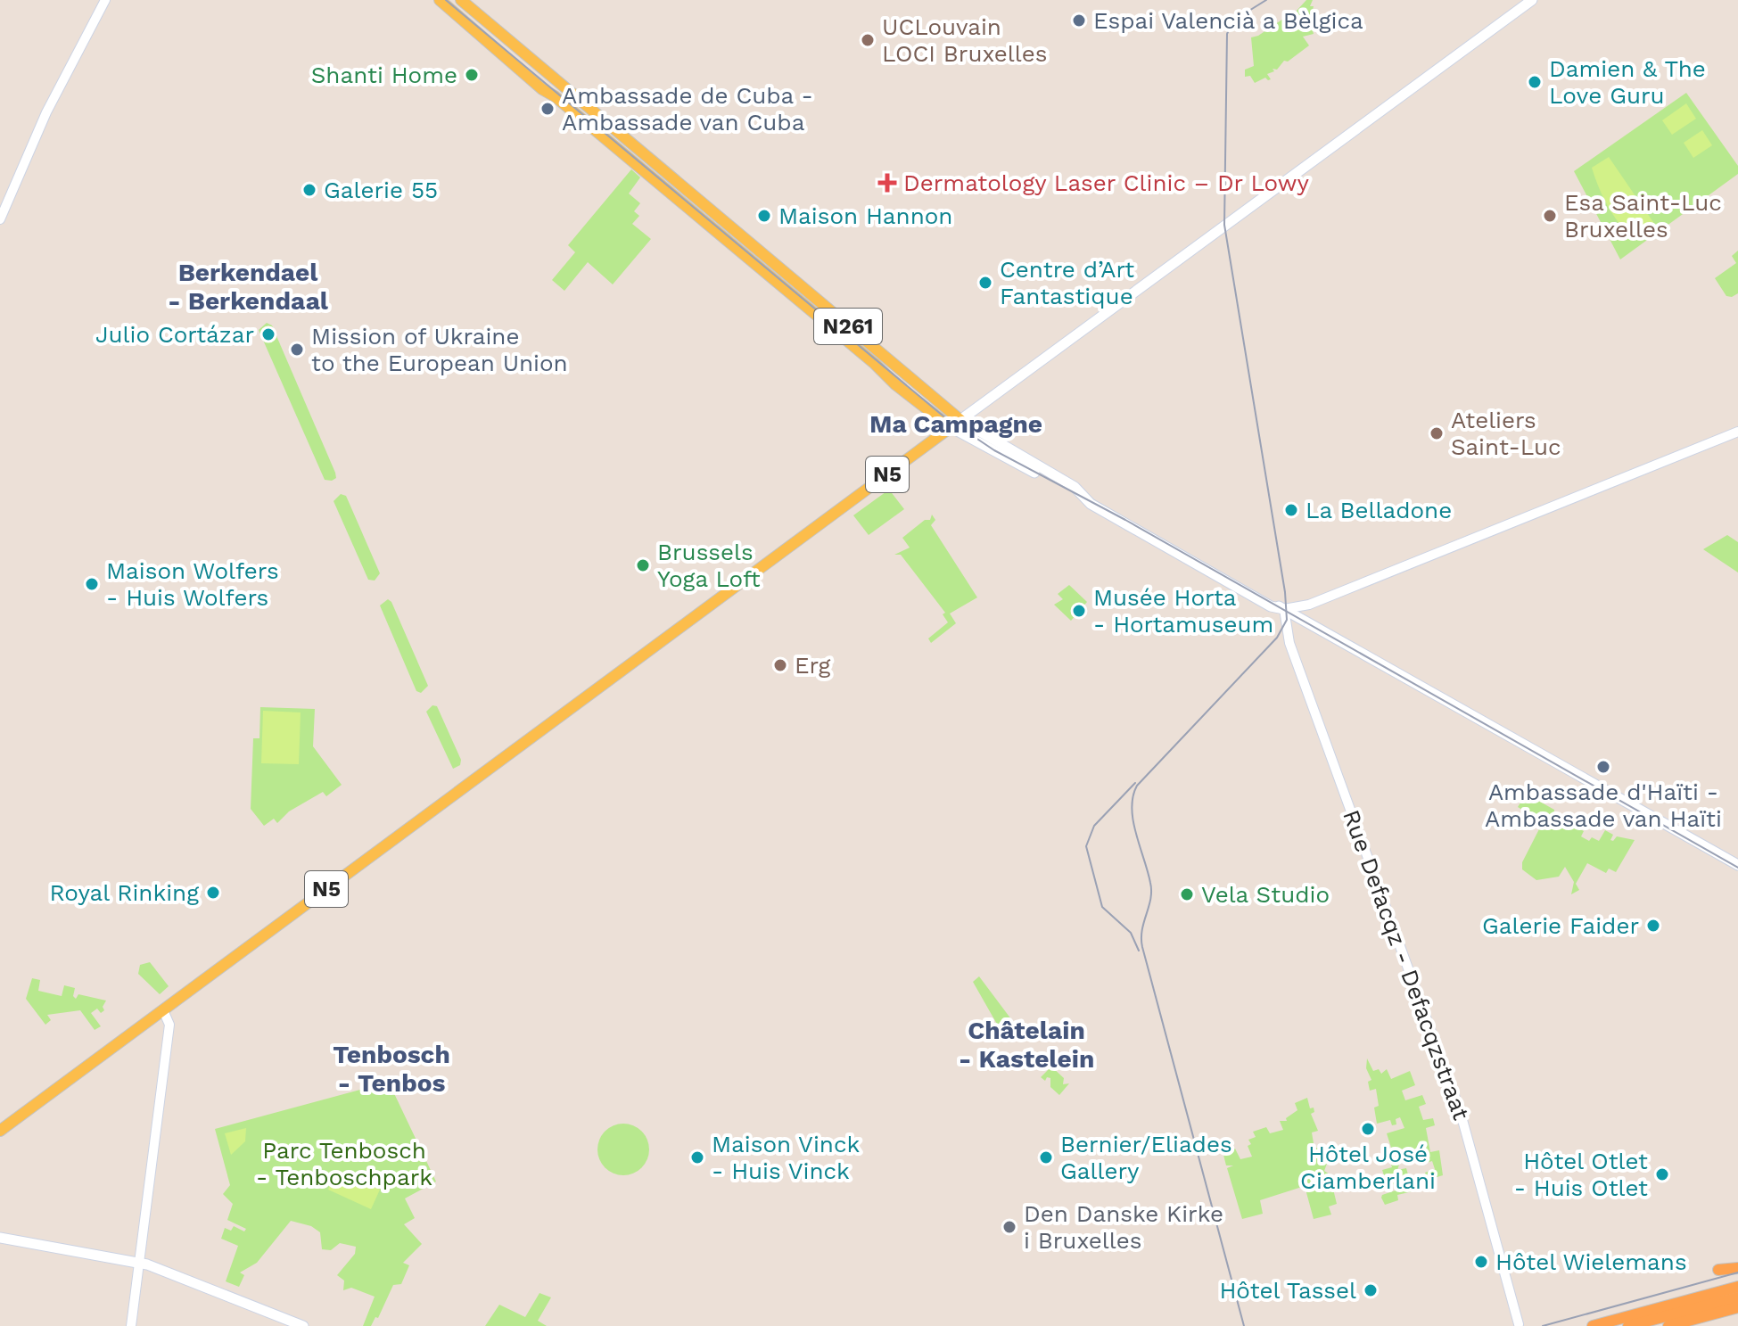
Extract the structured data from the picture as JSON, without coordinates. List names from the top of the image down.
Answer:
{
  "streets": {
    "main road": ["N261", "N5"],
    "street": ["Rue Defacqz - Defacqzstraat"]
  },
  "crossings": [
    ["N261", "N5"],
    ["N261", "Rue Defacqz - Defacqzstraat"]
  ],
  "districts": [
    "Berkendael - Berkendaal",
    "Ma Campagne",
    "Châtelain - Kastelein",
    "Tenbosch - Tenbos"
  ],
  "parks": ["Parc Tenbosch - Tenboschpark"],
  "places": {
    "other": [
      "Espai Valencià a Bèlgica",
      "UCLouvain LOCI Bruxelles",
      "Shanti Home",
      "Damien & The Love Guru",
      "Ambassade de Cuba - Ambassade van Cuba",
      "Galerie 55",
      "Maison Hannon",
      "Esa Saint-Luc Bruxelles",
      "Centre d’Art Fantastique",
      "Julio Cortázar",
      "Mission of Ukraine to the European Union",
      "Ateliers Saint-Luc",
      "La Belladone",
      "Brussels Yoga Loft",
      "Maison Wolfers - Huis Wolfers",
      "Musée Horta - Hortamuseum",
      "Erg",
      "Ambassade d'Haïti - Ambassade van Haïti",
      "Royal Rinking",
      "Vela Studio",
      "Galerie Faider",
      "Hôtel José Ciamberlani",
      "Maison Vinck - Huis Vinck",
      "Bernier/Eliades Gallery",
      "Hôtel Otlet - Huis Otlet",
      "Den Danske Kirke i Bruxelles",
      "Hôtel Wielemans",
      "Hôtel Tassel"
    ],
    "health": ["Dermatology Laser Clinic – Dr Lowy"]
  }
}
